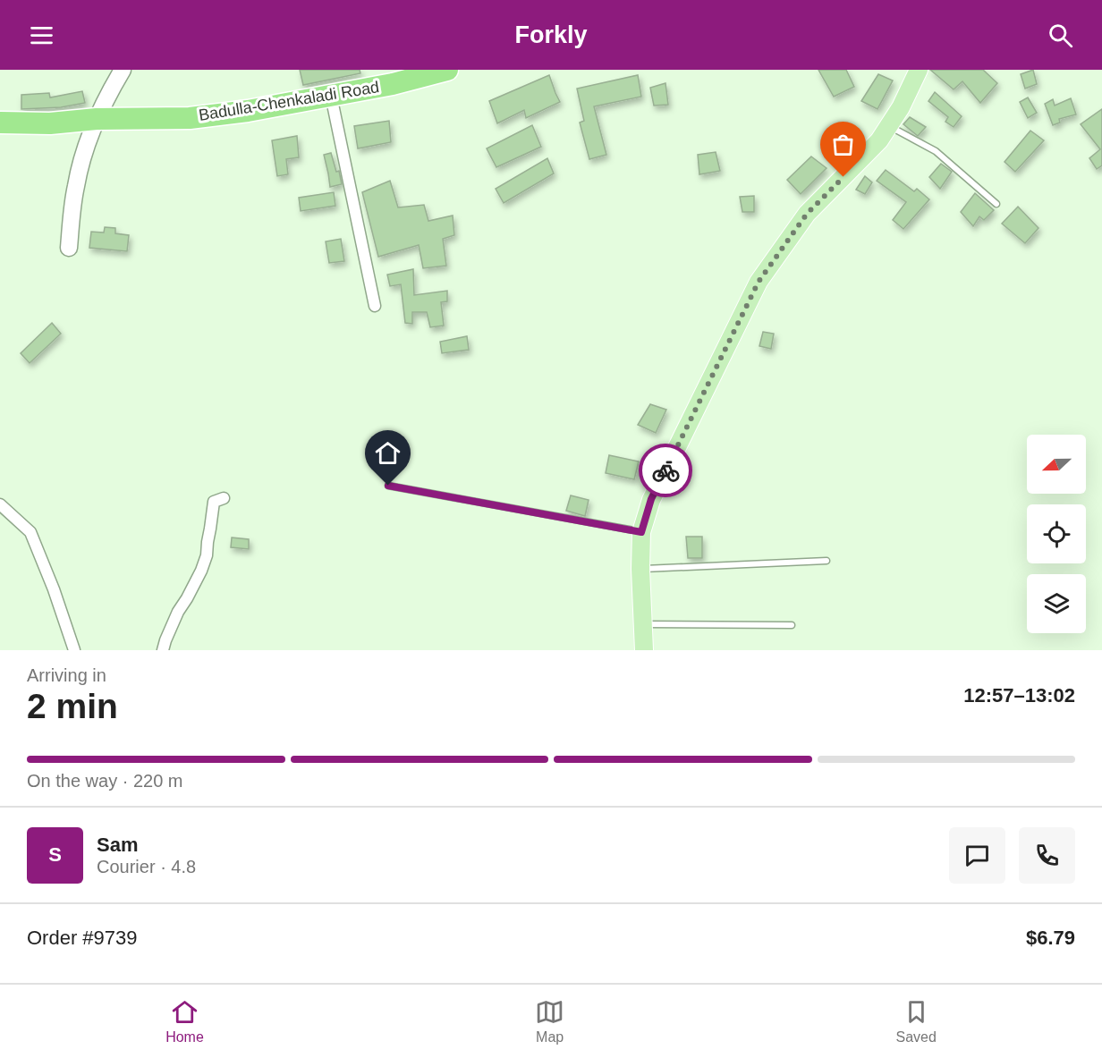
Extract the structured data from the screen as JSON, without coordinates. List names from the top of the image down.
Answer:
{
  "streets": {
    "highway": ["Badulla-Chenkaladi Road"]
  },
  "north": "left",
  "page": {
    "header": "Forkly",
    "heading": ["2 min", "Arriving in", "12:57–13:02"],
    "panel": [
      "Sam",
      "Courier · 4.8",
      "Order #9739",
      "$6.79"
    ],
    "bar": "On the way · 220 m",
    "round": "S",
    "tabs": ["Home", "Map", "Saved"]
  }
}
